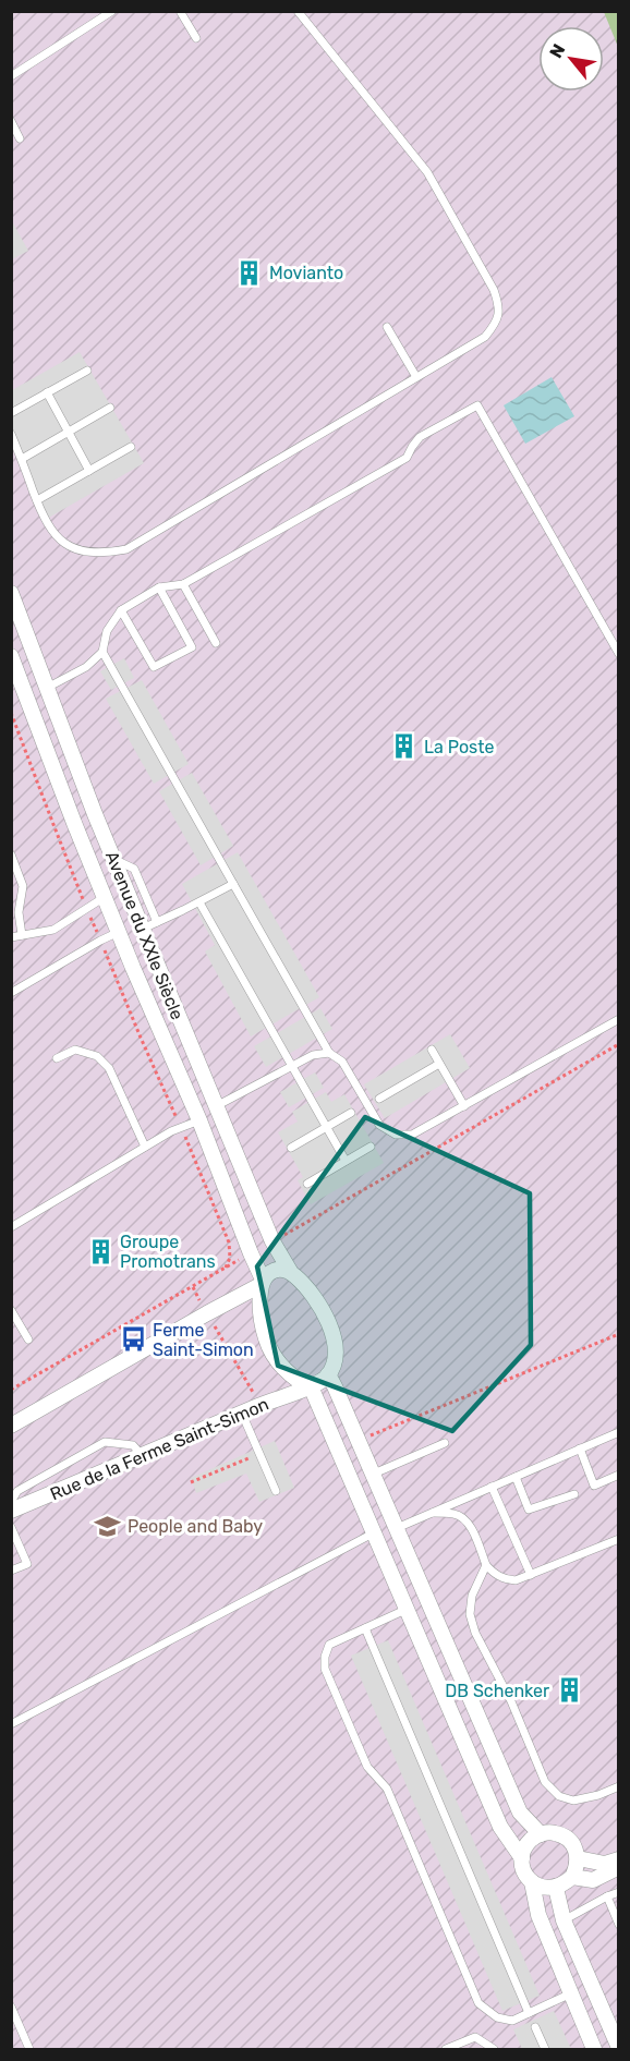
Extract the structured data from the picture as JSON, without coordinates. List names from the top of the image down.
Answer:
{
  "streets": {
    "street": ["Avenue du XXIe Siècle", "Rue de la Ferme Saint-Simon"]
  },
  "crossings": [
    ["Avenue du XXIe Siècle", "Rue de la Ferme Saint-Simon"]
  ],
  "places": {
    "building": [
      "Movianto",
      "La Poste",
      "Groupe Promotrans",
      "DB Schenker"
    ],
    "bus stop": ["Ferme Saint-Simon"],
    "school or university": ["People and Baby"]
  },
  "north": "top left"
}
